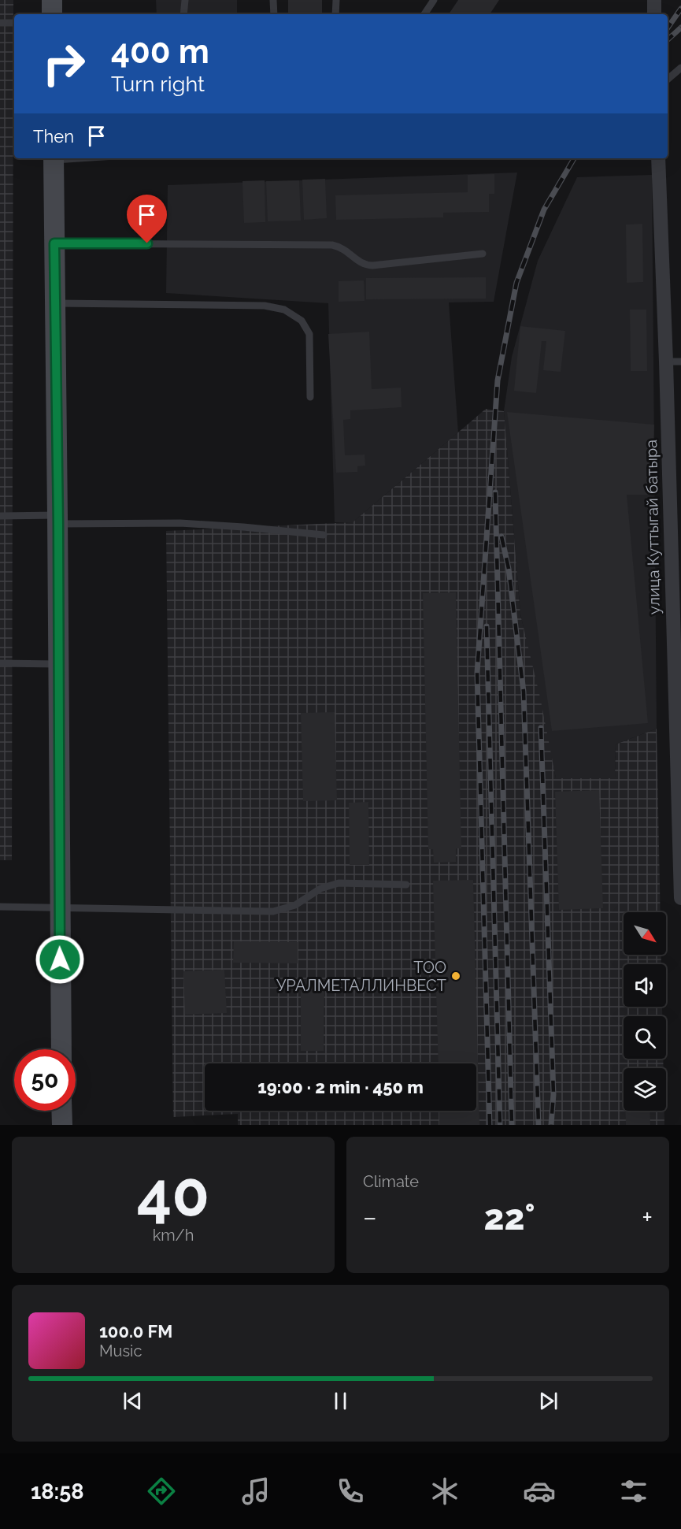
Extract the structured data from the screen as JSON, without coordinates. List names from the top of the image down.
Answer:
{
  "streets": {
    "street": ["улица Куттыгай батыра"]
  },
  "places": ["ТОО УРАЛМЕТАЛЛИНВЕСТ"],
  "north": "bottom right",
  "page": {
    "turn": ["400 m", "Turn right"],
    "then": "Then",
    "limit": "50",
    "trip": "19:00 · 2 min · 450 m",
    "tile": [
      ["40", "km/h"],
      "Climate"
    ],
    "heat": ["−", "22°", "+"],
    "song": ["100.0 FM", "Music"],
    "tabs": "18:58"
  }
}
